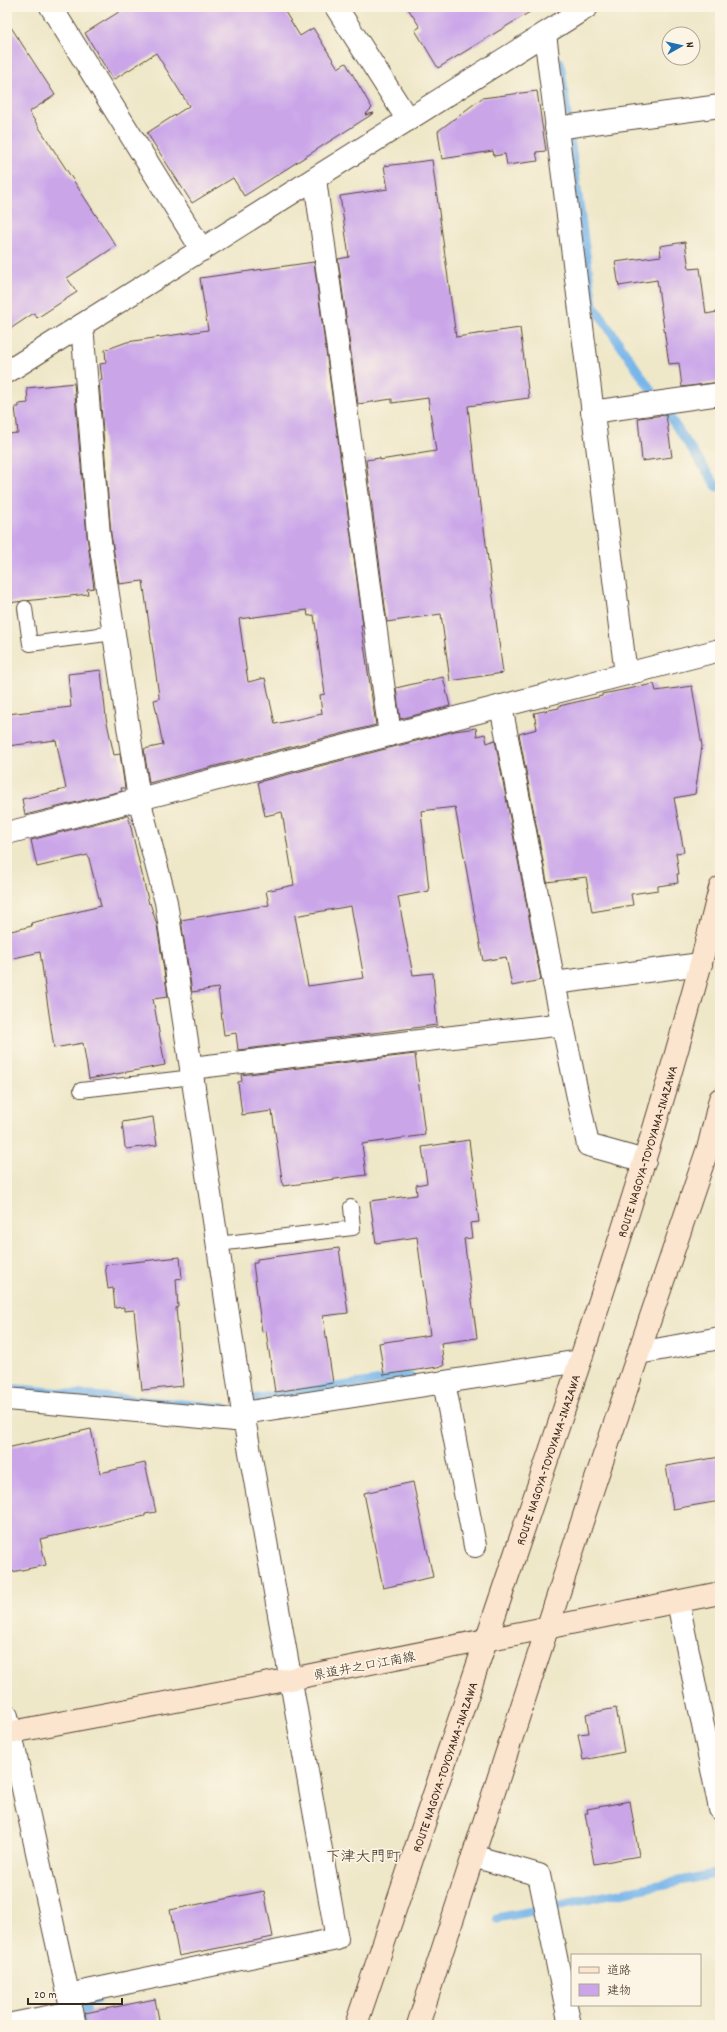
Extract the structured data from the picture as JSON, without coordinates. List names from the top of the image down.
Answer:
{
  "streets": {
    "main road": ["ROUTE NAGOYA-TOYOYAMA-INAZAWA", "県道井之口江南線"]
  },
  "crossings": [
    ["ROUTE NAGOYA-TOYOYAMA-INAZAWA", "県道井之口江南線"]
  ],
  "districts": ["下津大門町"],
  "legend": ["道路", "建物"],
  "scale_bar": "20 m",
  "north": "right"
}
